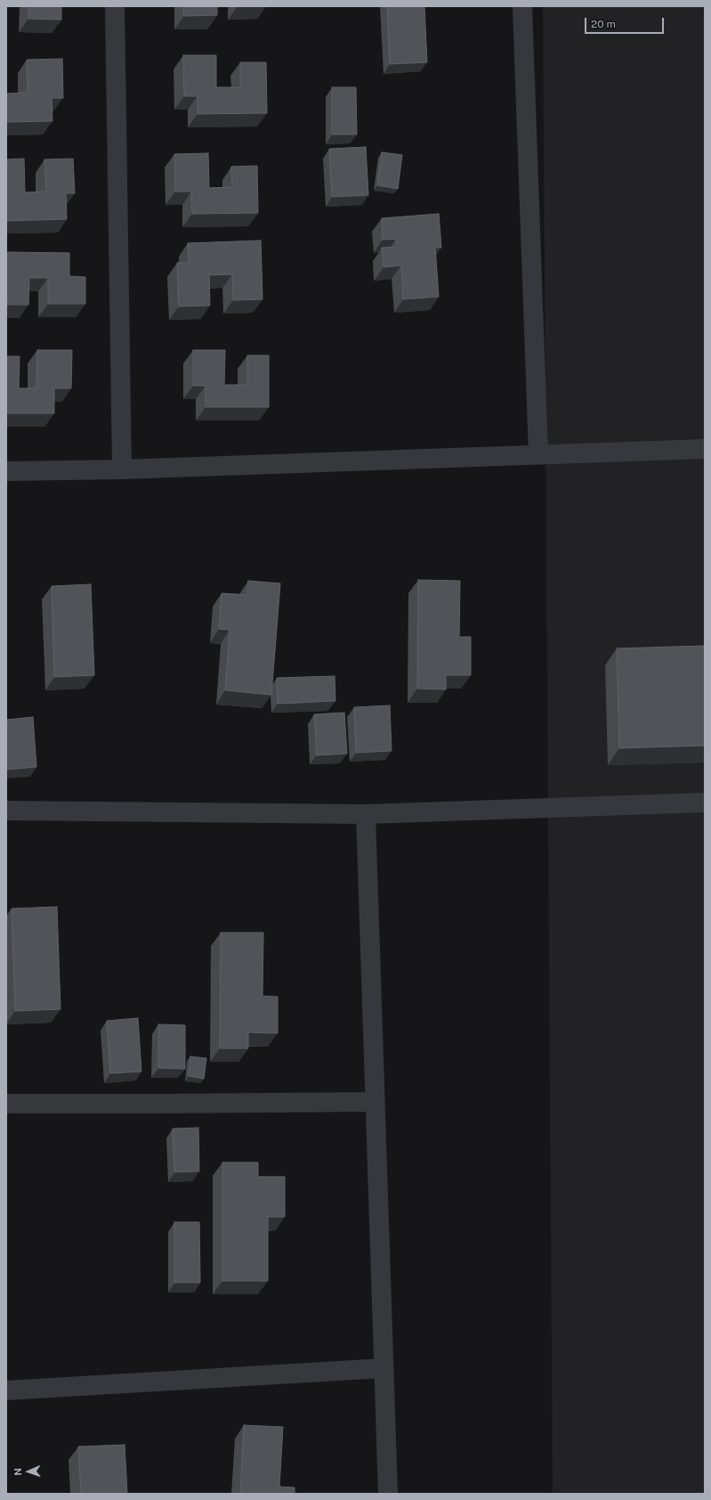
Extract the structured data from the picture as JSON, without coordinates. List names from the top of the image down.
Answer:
{
  "scale_bar": "20 m",
  "north": "left"
}
